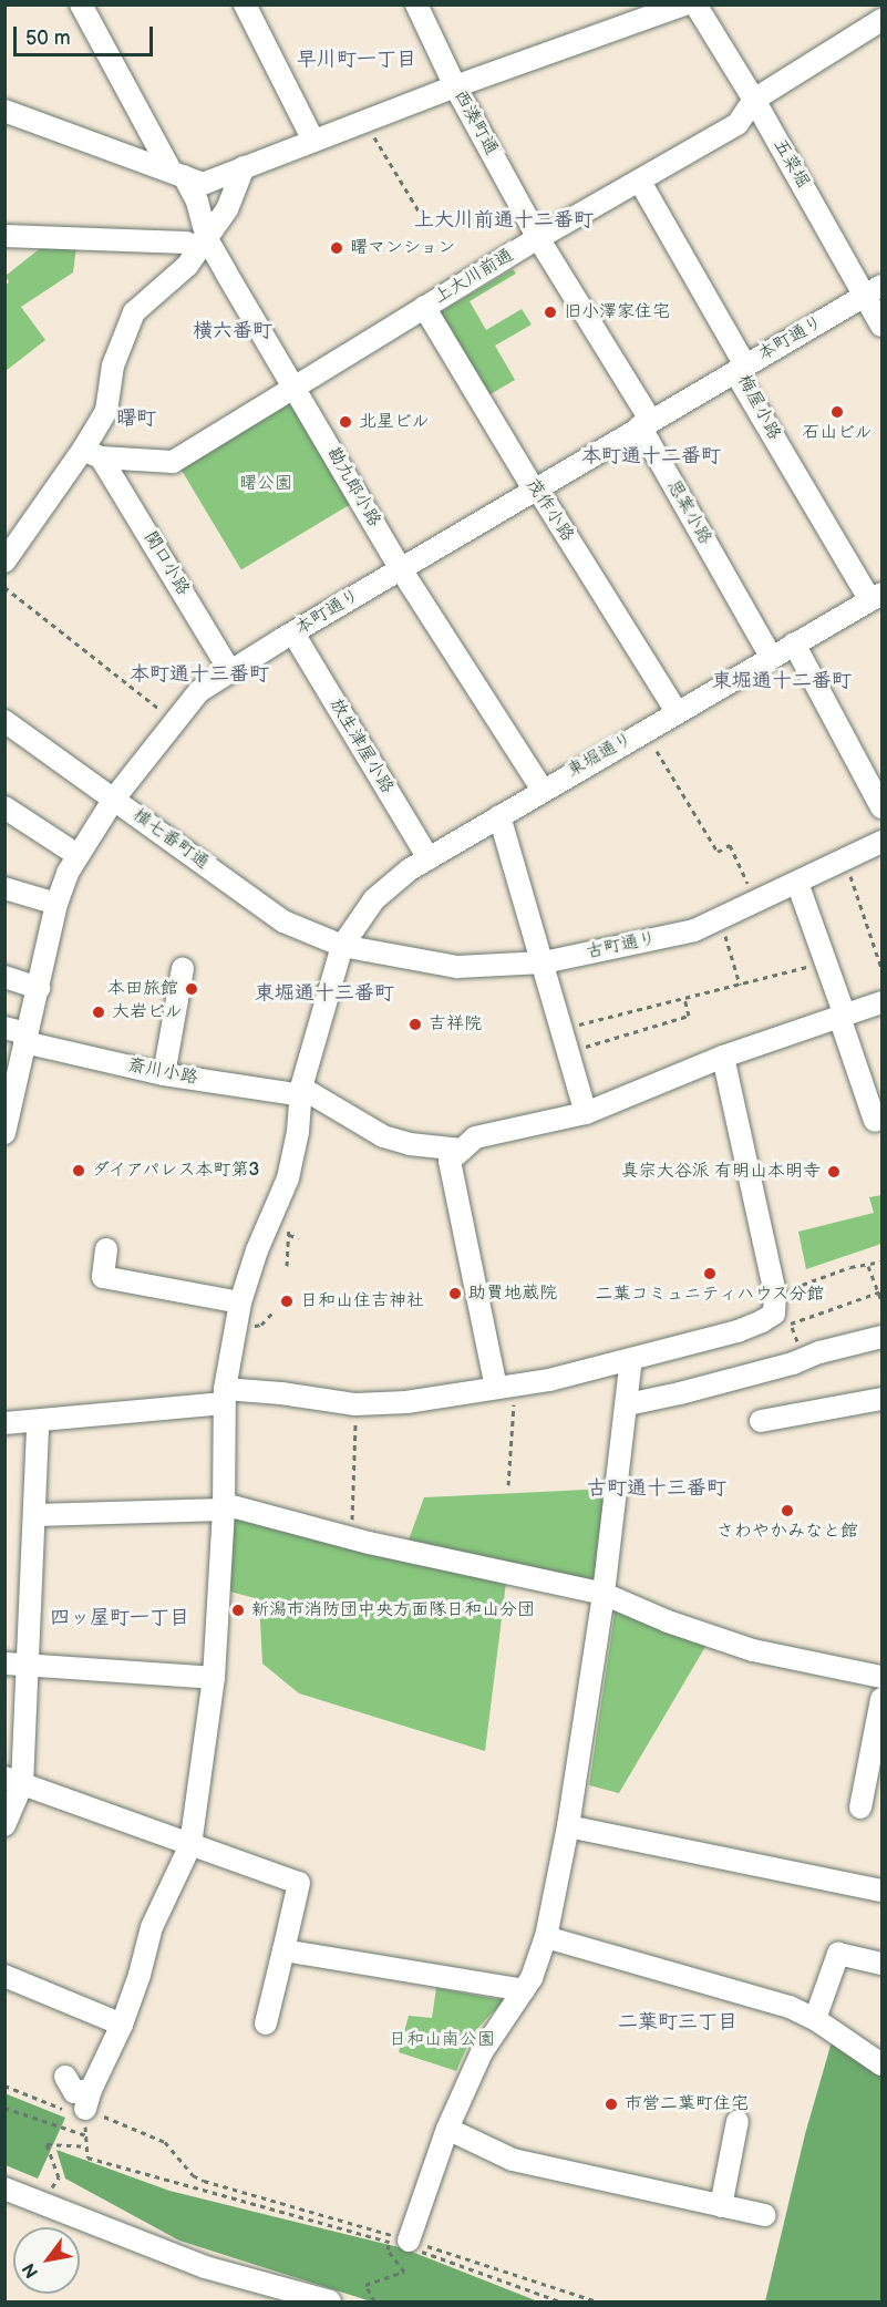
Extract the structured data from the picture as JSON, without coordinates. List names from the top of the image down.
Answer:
{
  "streets": {
    "street": [
      "西湊町通",
      "五菜堀",
      "上大川前通",
      "本町通り",
      "梅屋小路",
      "勘九郎小路",
      "茂作小路",
      "思案小路",
      "関口小路",
      "放生津屋小路",
      "東堀通り",
      "横七番町通",
      "古町通り",
      "斎川小路"
    ]
  },
  "crossings": [
    ["西湊町通", "上大川前通"],
    ["西湊町通", "思案小路"],
    ["五菜堀", "上大川前通"],
    ["五菜堀", "本町通り"],
    ["上大川前通", "梅屋小路"],
    ["上大川前通", "勘九郎小路"],
    ["上大川前通", "茂作小路"],
    ["上大川前通", "思案小路"],
    ["上大川前通", "関口小路"],
    ["本町通り", "梅屋小路"],
    ["本町通り", "勘九郎小路"],
    ["本町通り", "茂作小路"],
    ["本町通り", "思案小路"],
    ["本町通り", "関口小路"],
    ["本町通り", "放生津屋小路"],
    ["本町通り", "横七番町通"],
    ["本町通り", "斎川小路"],
    ["梅屋小路", "東堀通り"],
    ["勘九郎小路", "東堀通り"],
    ["茂作小路", "東堀通り"],
    ["思案小路", "東堀通り"],
    ["放生津屋小路", "東堀通り"],
    ["東堀通り", "横七番町通"],
    ["東堀通り", "古町通り"],
    ["東堀通り", "斎川小路"],
    ["横七番町通", "古町通り"]
  ],
  "districts": [
    "早川町一丁目",
    "上大川前通十二番町",
    "横六番町",
    "曙町",
    "本町通十二番町",
    "本町通十三番町",
    "東堀通十二番町",
    "東堀通十三番町",
    "古町通十三番町",
    "四ッ屋町一丁目",
    "二葉町三丁目"
  ],
  "parks": ["曙公園", "日和山南公園"],
  "places": [
    "曙マンション",
    "旧小澤家住宅",
    "石山ビル",
    "北星ビル",
    "本田旅館",
    "大岩ビル",
    "吉祥院",
    "ダイアパレス本町第3",
    "真宗大谷派 有明山本明寺",
    "二葉コミュニティハウス分館",
    "助賈地蔵院",
    "日和山住吉神社",
    "さわやかみなと館",
    "新潟市消防団中央方面隊日和山分団",
    "市営二葉町住宅"
  ],
  "scale_bar": "50 m",
  "north": "bottom left"
}
